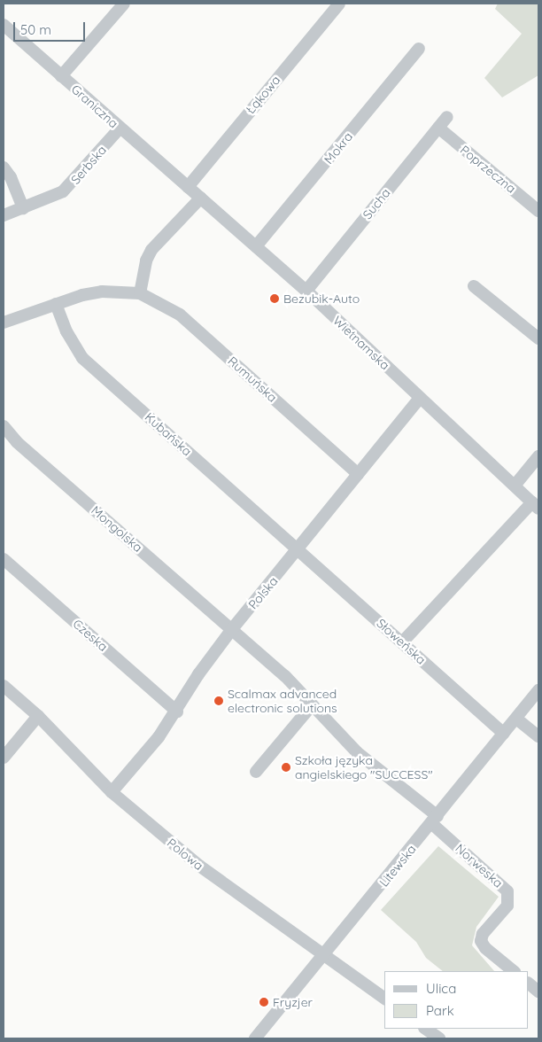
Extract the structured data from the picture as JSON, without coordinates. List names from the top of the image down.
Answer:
{
  "streets": {
    "street": [
      "Łąkowa",
      "Graniczna",
      "Mokra",
      "Serbska",
      "Poprzeczna",
      "Sucha",
      "Wietnamska",
      "Rumuńska",
      "Kubańska",
      "Mongolska",
      "Polska",
      "Czeska",
      "Słoweńska",
      "Polowa",
      "Litewska",
      "Norweska"
    ]
  },
  "crossings": [
    ["Łąkowa", "Graniczna"],
    ["Łąkowa", "Wietnamska"],
    ["Graniczna", "Serbska"],
    ["Graniczna", "Wietnamska"],
    ["Mokra", "Wietnamska"],
    ["Poprzeczna", "Sucha"],
    ["Sucha", "Wietnamska"],
    ["Wietnamska", "Polska"],
    ["Wietnamska", "Słoweńska"],
    ["Rumuńska", "Kubańska"],
    ["Rumuńska", "Polska"],
    ["Kubańska", "Polska"],
    ["Kubańska", "Słoweńska"],
    ["Mongolska", "Polska"],
    ["Mongolska", "Litewska"],
    ["Mongolska", "Norweska"],
    ["Polska", "Czeska"],
    ["Polska", "Słoweńska"],
    ["Polska", "Polowa"],
    ["Słoweńska", "Litewska"],
    ["Polowa", "Litewska"],
    ["Litewska", "Norweska"]
  ],
  "places": [
    "Bezubik-Auto",
    "Scalmax advanced electronic solutions",
    "Szkoła języka angielskiego \"SUCCESS\"",
    "Fryzjer"
  ],
  "legend": ["Ulica", "Park"],
  "scale_bar": "50 m"
}
